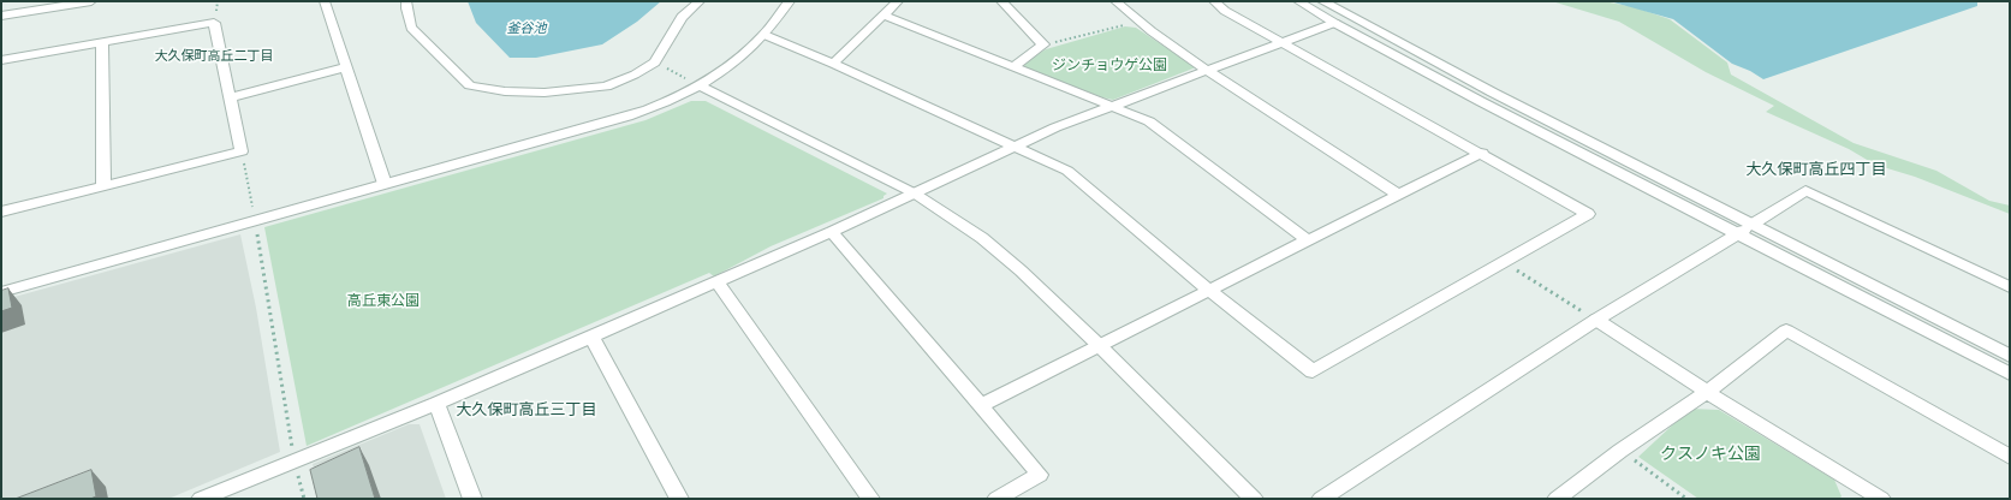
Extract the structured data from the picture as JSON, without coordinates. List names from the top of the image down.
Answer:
{
  "districts": ["大久保町高丘二丁目", "大久保町高丘四丁目", "大久保町高丘三丁目"],
  "water": ["釜谷池"],
  "parks": ["ジンチョウゲ公園", "高丘東公園", "クスノキ公園"]
}
